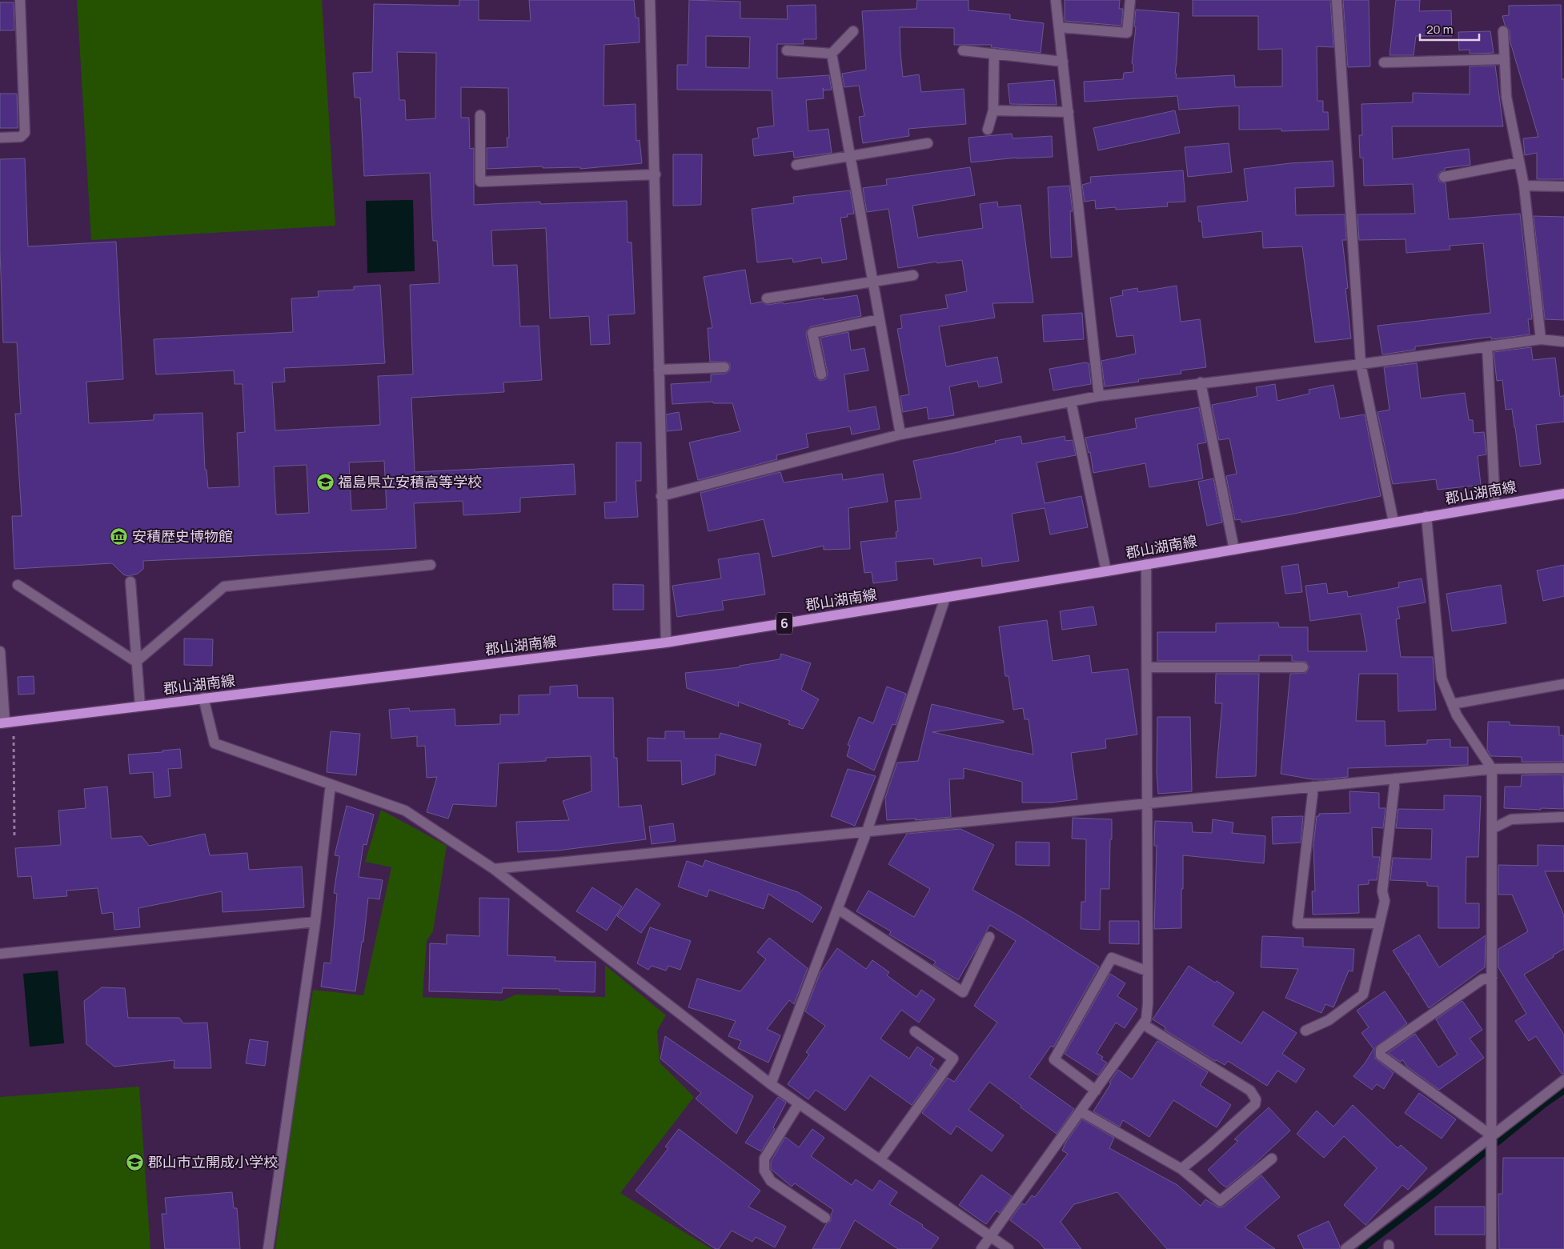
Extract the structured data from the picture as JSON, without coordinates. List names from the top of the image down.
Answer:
{
  "streets": {
    "main road": ["郡山湖南線", "6"]
  },
  "places": {
    "school or university": ["福島県立安積高等学校", "郡山市立開成小学校"],
    "museum": ["安積歴史博物館"]
  },
  "scale_bar": "20 m"
}
